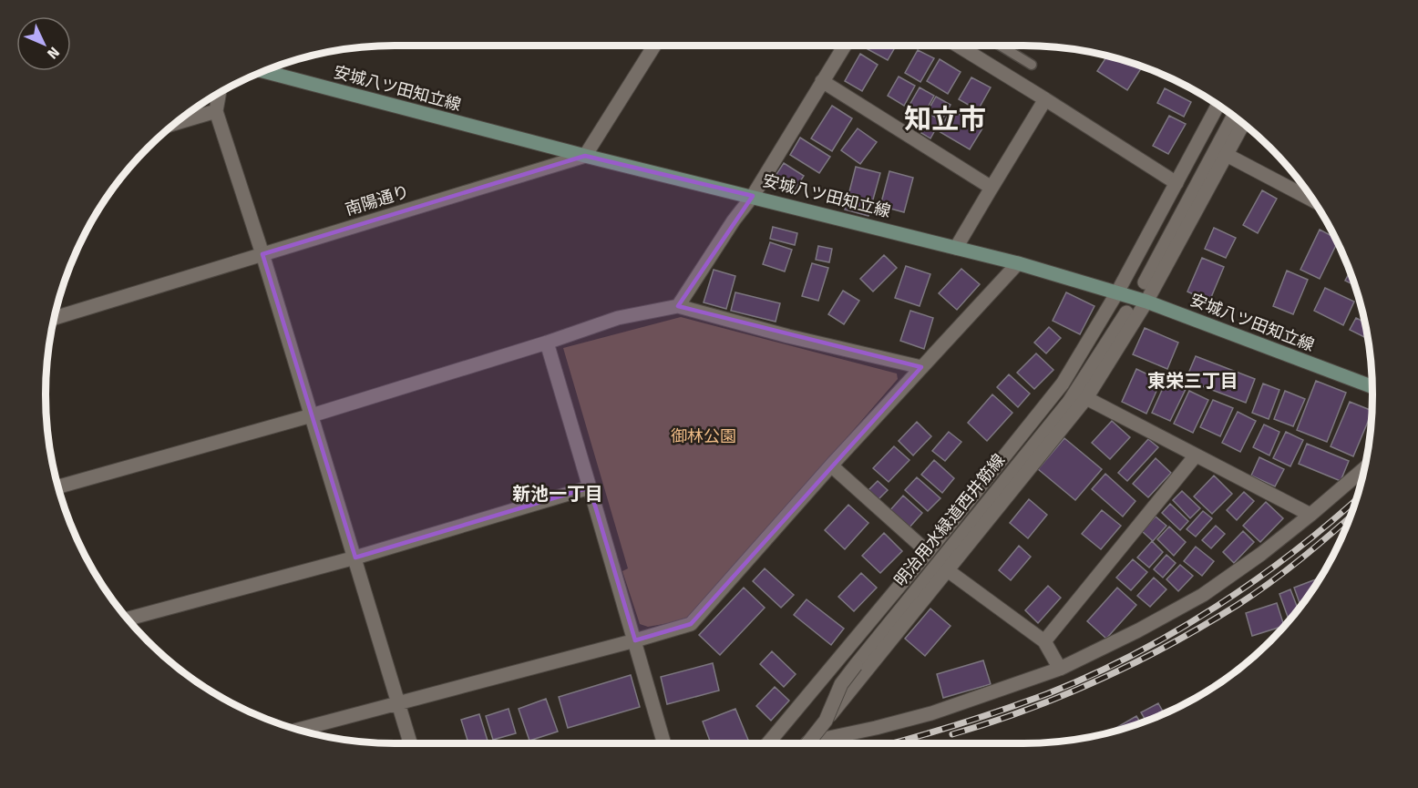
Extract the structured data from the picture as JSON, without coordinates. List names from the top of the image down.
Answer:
{
  "streets": {
    "main road": ["安城八ツ田知立線"],
    "street": ["南陽通り", "明治用水緑道西井筋線"]
  },
  "crossings": [
    ["安城八ツ田知立線", "南陽通り"]
  ],
  "districts": ["知立市", "東栄三丁目", "新池一丁目"],
  "parks": ["御林公園"],
  "north": "bottom right"
}
